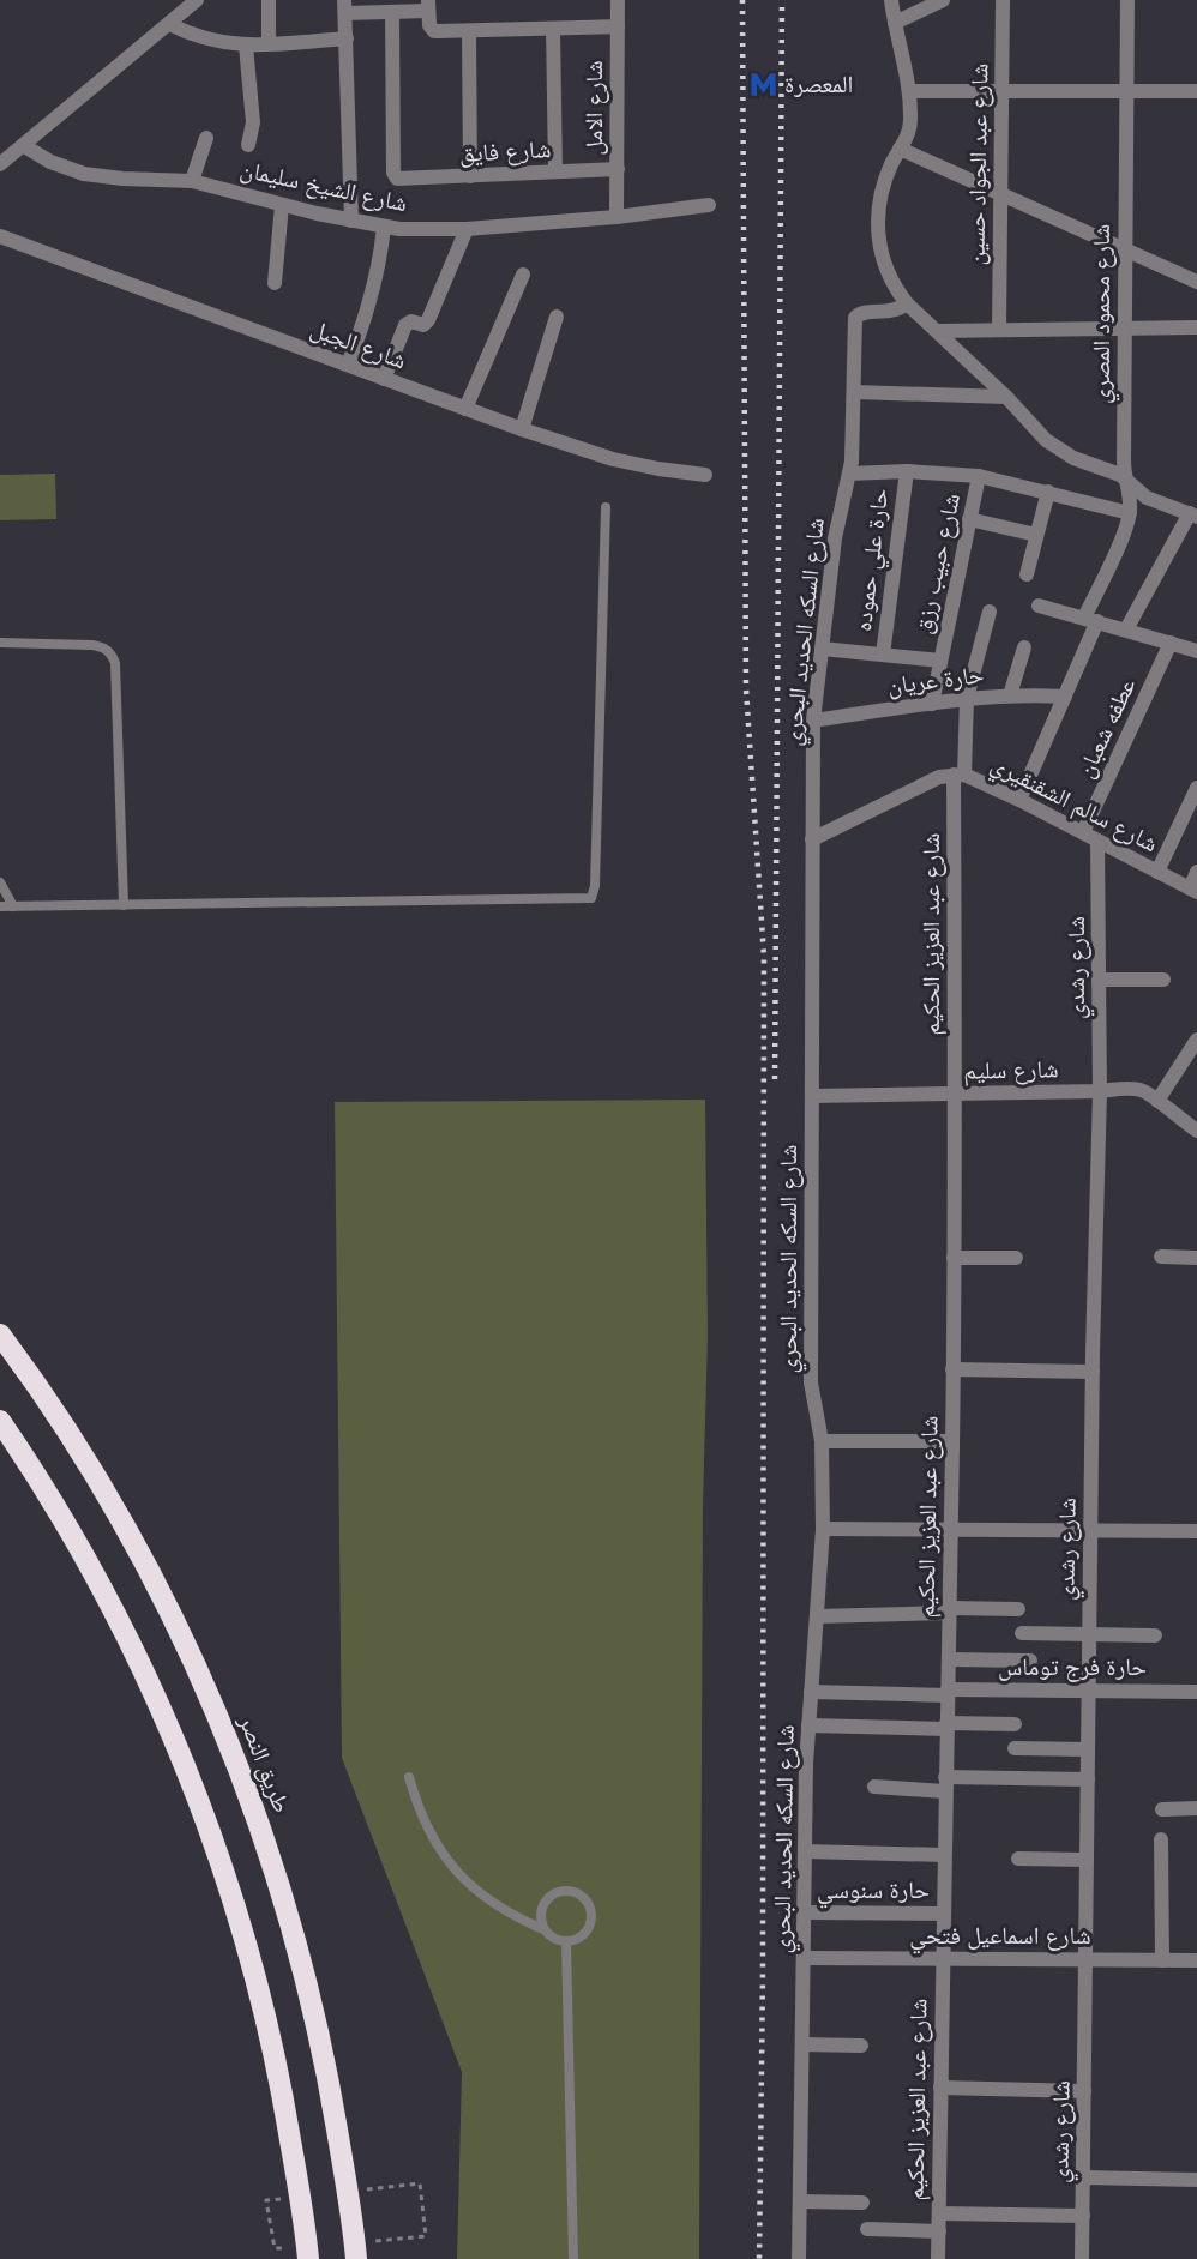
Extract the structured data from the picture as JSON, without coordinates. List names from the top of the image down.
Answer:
{
  "streets": {
    "highway": ["طريق النصر"],
    "street": [
      "شارع الامل",
      "شارع فايق",
      "شارع عبد الجواد حسين",
      "شارع الشيخ سليمان",
      "شارع محمود المصري",
      "شارع الجبل",
      "حارة علي حموده",
      "شارع حبيب رزق",
      "شارع السكه الحديد البحري",
      "حارة عريان",
      "عطفه شعبان",
      "شارع سالم الشقنقيري",
      "شارع عبد العزيز الحكيم",
      "شارع رشدي",
      "شارع سليم",
      "حارة فرج توماس",
      "حارة سنوسي",
      "شارع اسماعيل فتحي"
    ]
  },
  "crossings": [
    ["شارع الامل", "شارع فايق"],
    ["شارع الامل", "شارع الشيخ سليمان"],
    ["شارع محمود المصري", "حارة عريان"],
    ["شارع محمود المصري", "شارع سالم الشقنقيري"],
    ["شارع حبيب رزق", "حارة عريان"],
    ["شارع السكه الحديد البحري", "حارة عريان"],
    ["شارع السكه الحديد البحري", "شارع سالم الشقنقيري"],
    ["شارع السكه الحديد البحري", "شارع سليم"],
    ["شارع السكه الحديد البحري", "حارة فرج توماس"],
    ["شارع السكه الحديد البحري", "حارة سنوسي"],
    ["شارع السكه الحديد البحري", "شارع اسماعيل فتحي"],
    ["حارة عريان", "شارع عبد العزيز الحكيم"],
    ["عطفه شعبان", "شارع سالم الشقنقيري"],
    ["شارع سالم الشقنقيري", "شارع عبد العزيز الحكيم"],
    ["شارع سالم الشقنقيري", "شارع رشدي"],
    ["شارع عبد العزيز الحكيم", "شارع سليم"],
    ["شارع عبد العزيز الحكيم", "حارة فرج توماس"],
    ["شارع عبد العزيز الحكيم", "حارة سنوسي"],
    ["شارع عبد العزيز الحكيم", "شارع اسماعيل فتحي"],
    ["شارع رشدي", "شارع سليم"],
    ["شارع رشدي", "حارة فرج توماس"],
    ["شارع رشدي", "شارع اسماعيل فتحي"]
  ],
  "places": {
    "metro station": ["المعصرة"]
  }
}
